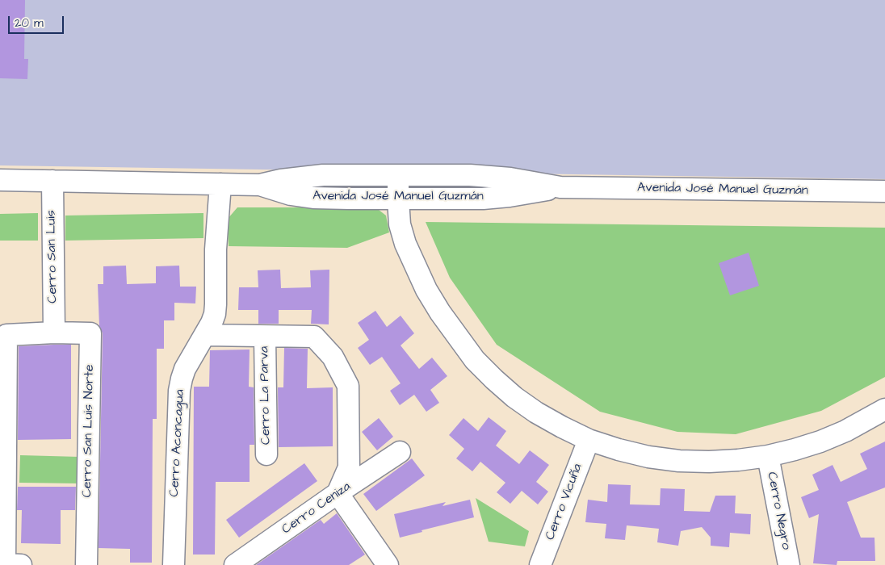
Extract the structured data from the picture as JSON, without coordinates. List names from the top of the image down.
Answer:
{
  "streets": {
    "street": [
      "Avenida José Manuel Guzmán",
      "Cerro San Luis",
      "Cerro La Parva",
      "Cerro San Luis Norte",
      "Cerro Aconcagua",
      "Cerro Vicuña",
      "Cerro Ceniza",
      "Cerro Negro"
    ]
  },
  "crossings": [
    ["Avenida José Manuel Guzmán", "Cerro San Luis"],
    ["Avenida José Manuel Guzmán", "Cerro Aconcagua"],
    ["Cerro San Luis", "Cerro San Luis Norte"]
  ],
  "scale_bar": "20 m"
}
